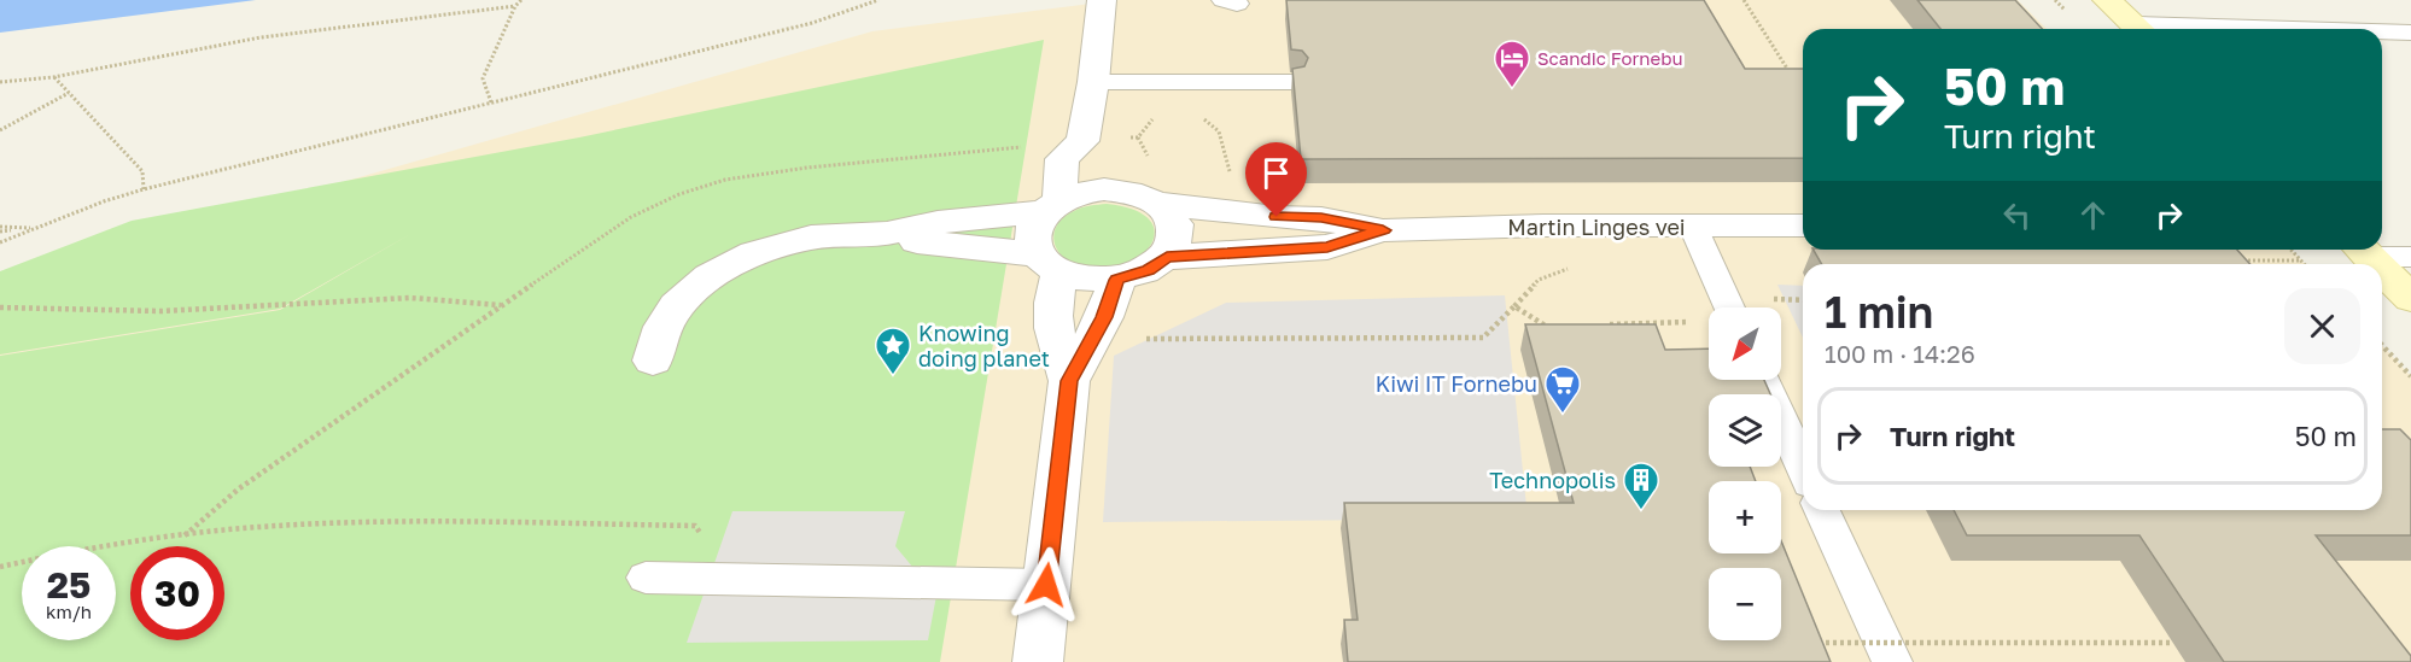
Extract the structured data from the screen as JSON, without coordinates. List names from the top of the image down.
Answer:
{
  "streets": {
    "street": ["Martin Linges vei"]
  },
  "places": {
    "hotel": ["Scandic Fornebu"],
    "place": ["Knowing doing planet"],
    "supermarket": ["Kiwi IT Fornebu"],
    "building": ["Technopolis"]
  },
  "north": "bottom left",
  "page": {
    "turn": ["50 m", "Turn right"],
    "heading": ["1 min", "100 m · 14:26"],
    "map_buttons": ["+", "−"],
    "list": [
      {
        "name": "Turn right",
        "value": "50 m"
      }
    ],
    "speed": "25 km/h",
    "limit": "30"
  }
}
